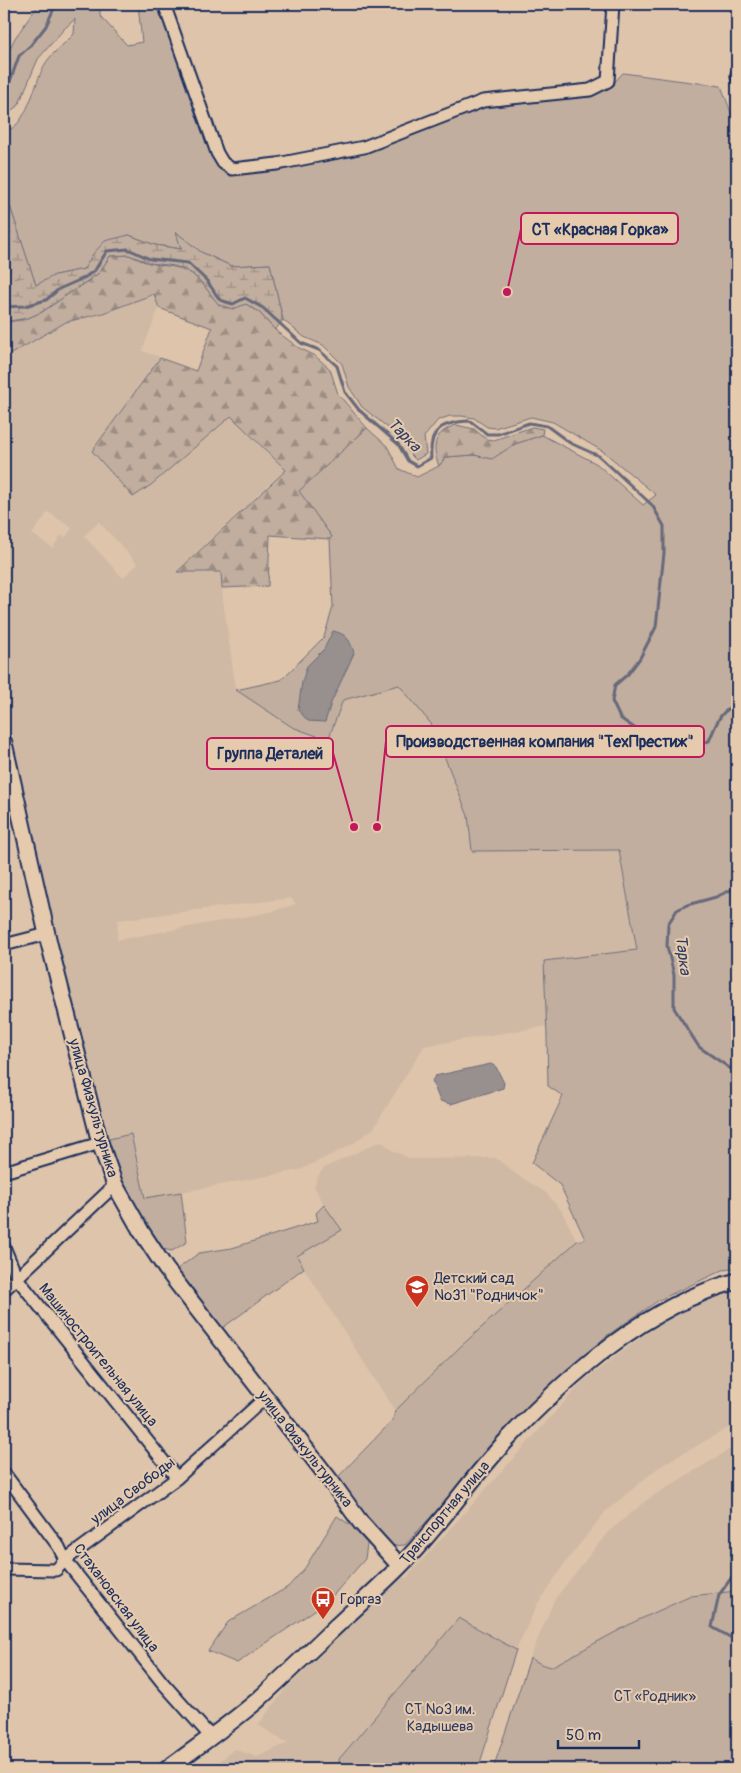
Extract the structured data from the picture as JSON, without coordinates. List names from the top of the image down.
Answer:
{
  "streets": {
    "street": [
      "улица Физкультурника",
      "Машиностроительная улица",
      "улица Свободы",
      "Транспортная улица",
      "Стахановская улица"
    ]
  },
  "crossings": [
    ["улица Физкультурника", "улица Свободы"],
    ["улица Физкультурника", "Транспортная улица"],
    ["Машиностроительная улица", "улица Свободы"],
    ["улица Свободы", "Стахановская улица"],
    ["Транспортная улица", "Стахановская улица"]
  ],
  "water": ["Тарка"],
  "parks": ["СТ «Родник»", "СТ №3 им. Кадышева"],
  "places": {
    "other": ["СТ «Красная Горка»", "Группа Деталей", "Производственная компания \"ТехПрестиж\""],
    "school or university": ["Детский сад №31 \"Родничок\""],
    "bus stop": ["Горгаз"]
  },
  "scale_bar": "50 m"
}
